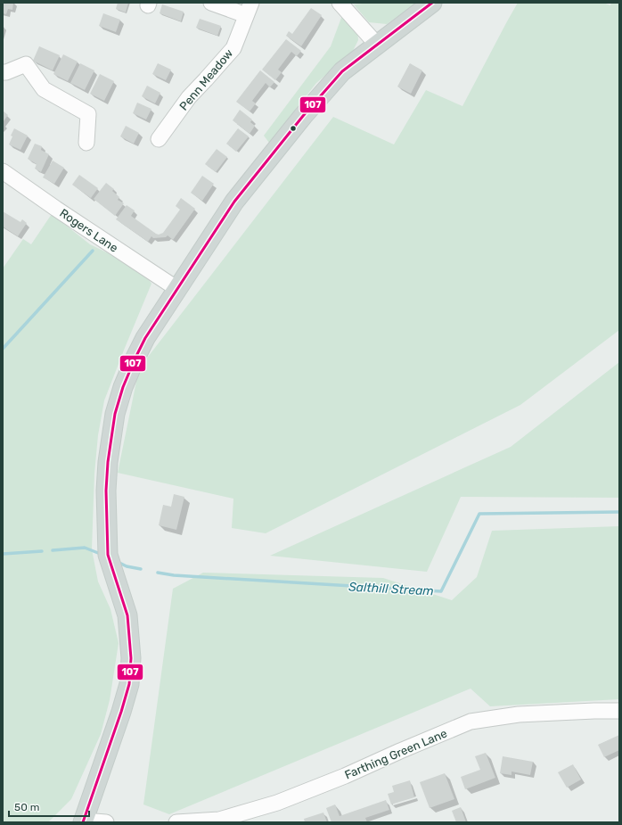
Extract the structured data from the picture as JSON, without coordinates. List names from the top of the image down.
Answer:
{
  "streets": {
    "street": ["Penn Meadow", "Rogers Lane", "Farthing Green Lane"]
  },
  "water": ["Salthill Stream"],
  "lines": ["transit line 107"],
  "scale_bar": "50 m"
}
